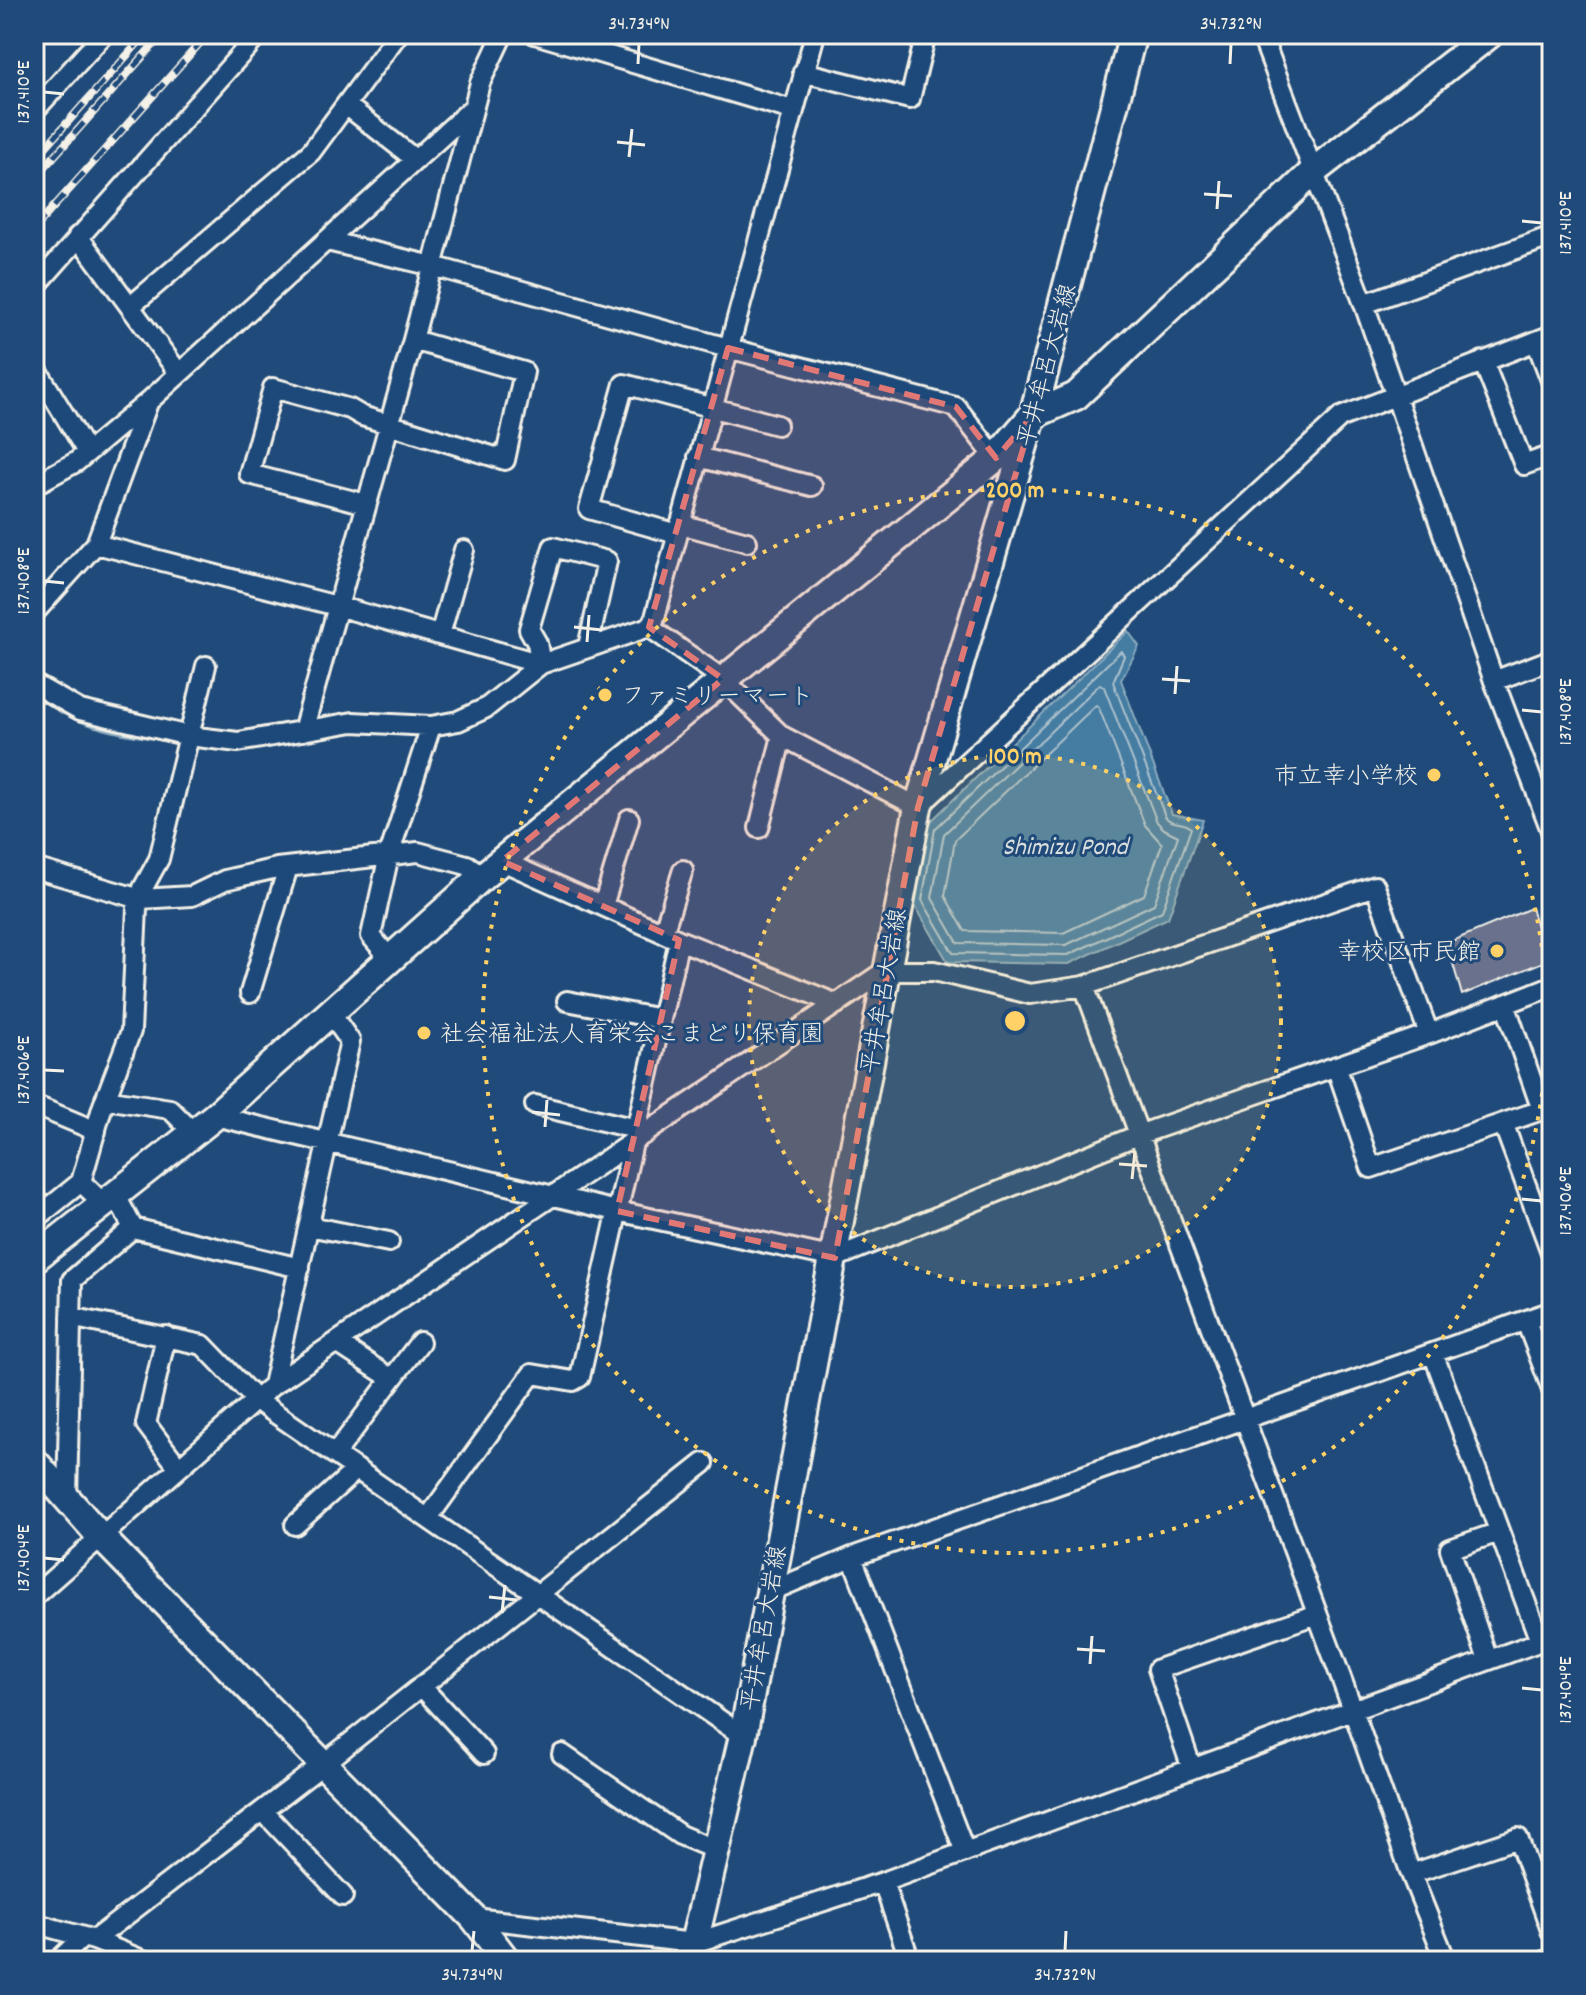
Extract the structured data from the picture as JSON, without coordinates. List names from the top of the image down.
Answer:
{
  "streets": {
    "street": ["平井牟呂大岩線"]
  },
  "water": ["Shimizu Pond"],
  "places": [
    "ファミリーマート",
    "市立幸小学校",
    "幸校区市民館",
    "社会福祉法人育栄会こまどり保育園"
  ],
  "coordinates": [
    "34.734°N",
    "34.732°N",
    "137.410°E",
    "137.408°E",
    "137.406°E",
    "137.404°E"
  ],
  "rings": ["200 m", "100 m"]
}
